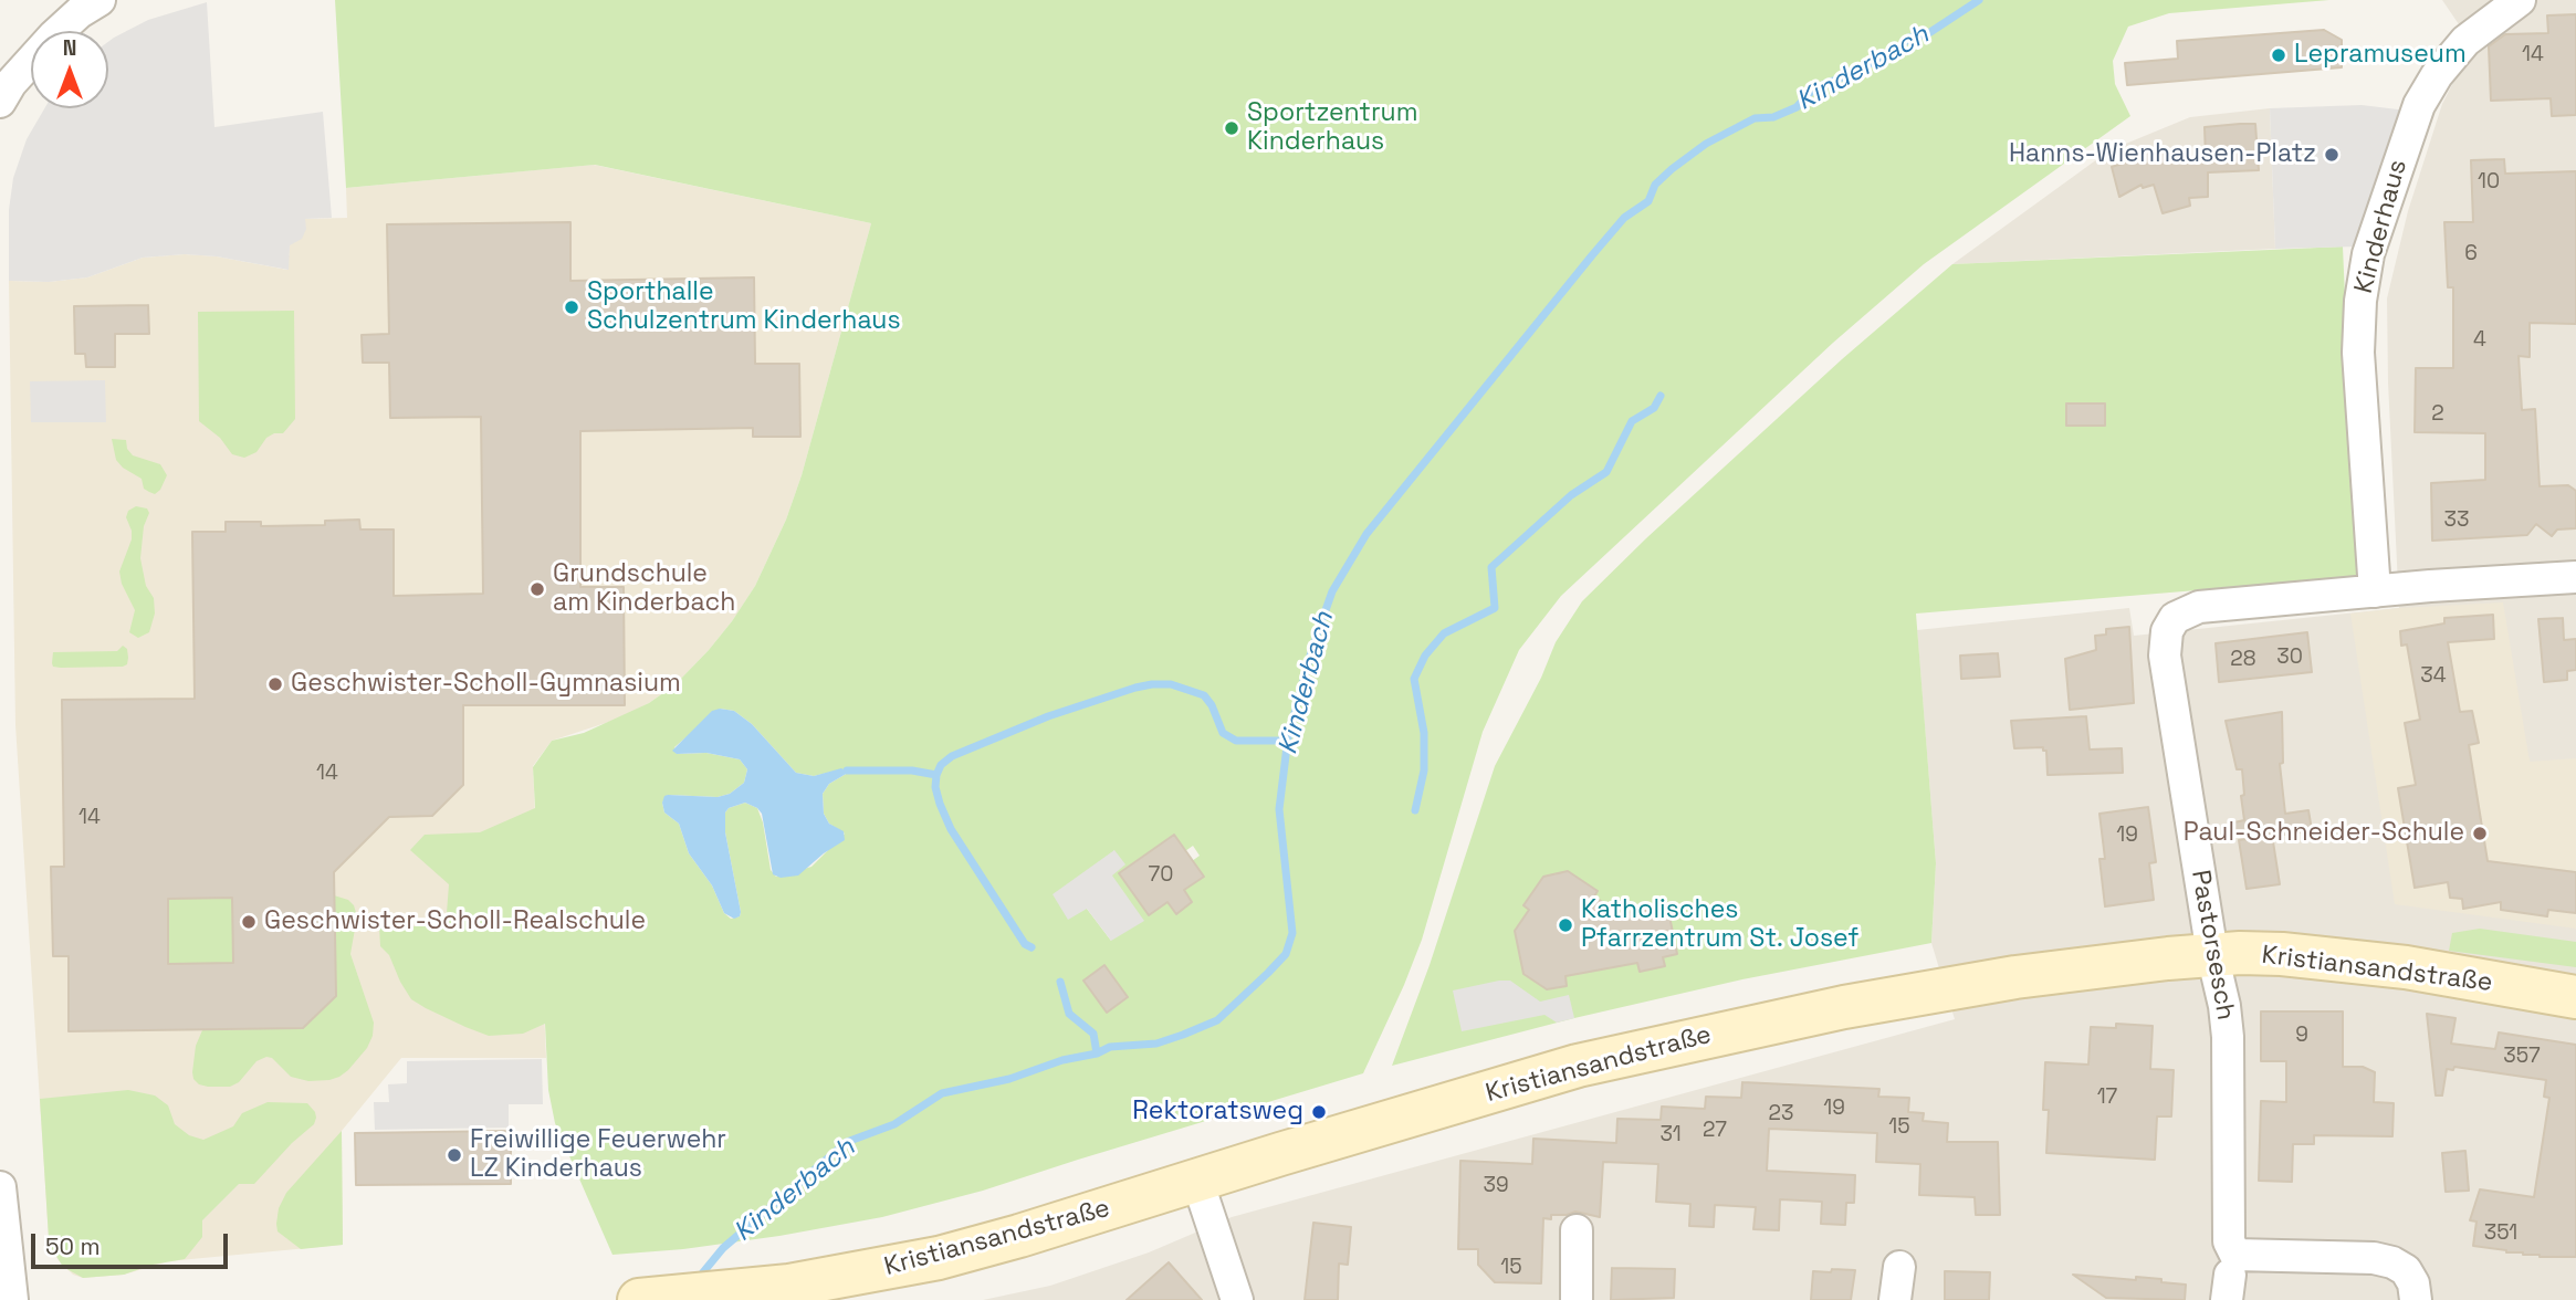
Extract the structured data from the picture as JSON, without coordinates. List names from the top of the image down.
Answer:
{
  "streets": {
    "street": ["Kinderhaus", "Pastorsesch", "Kristiansandstraße"]
  },
  "crossings": [
    ["Kinderhaus", "Pastorsesch"],
    ["Pastorsesch", "Kristiansandstraße"]
  ],
  "water": ["Kinderbach"],
  "places": [
    "Lepramuseum",
    "Sportzentrum Kinderhaus",
    "Hanns-Wienhausen-Platz",
    "Sporthalle Schulzentrum Kinderhaus",
    "Grundschule am Kinderbach",
    "Geschwister-Scholl-Gymnasium",
    "Paul-Schneider-Schule",
    "Geschwister-Scholl-Realschule",
    "Katholisches Pfarrzentrum St. Josef",
    "Rektoratsweg",
    "Freiwillige Feuerwehr LZ Kinderhaus"
  ],
  "house_numbers": [
    "14",
    "10",
    "6",
    "4",
    "2",
    "33",
    "30",
    "28",
    "34",
    "14",
    "14",
    "19",
    "70",
    "9",
    "357",
    "17",
    "19",
    "23",
    "15",
    "27",
    "31",
    "39",
    "351",
    "15"
  ],
  "scale_bar": "50 m",
  "north": "top"
}
